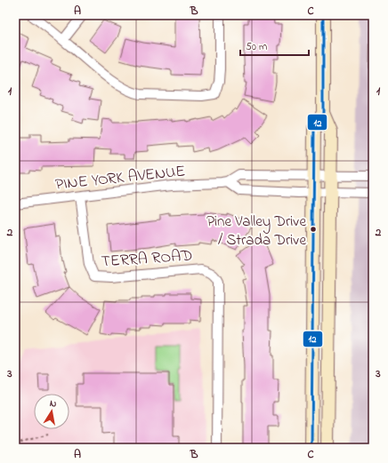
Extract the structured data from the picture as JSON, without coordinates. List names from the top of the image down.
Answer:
{
  "streets": {
    "street": ["PINE YORK AVENUE", "TERRA ROAD"]
  },
  "crossings": [
    ["PINE YORK AVENUE", "TERRA ROAD"]
  ],
  "places": ["Pine Valley Drive / Strada Drive"],
  "lines": ["transit line 12"],
  "scale_bar": "50 m",
  "north": "top",
  "grid": {
    "columns": ["A", "B", "C"],
    "rows": ["1", "2", "3"]
  }
}
